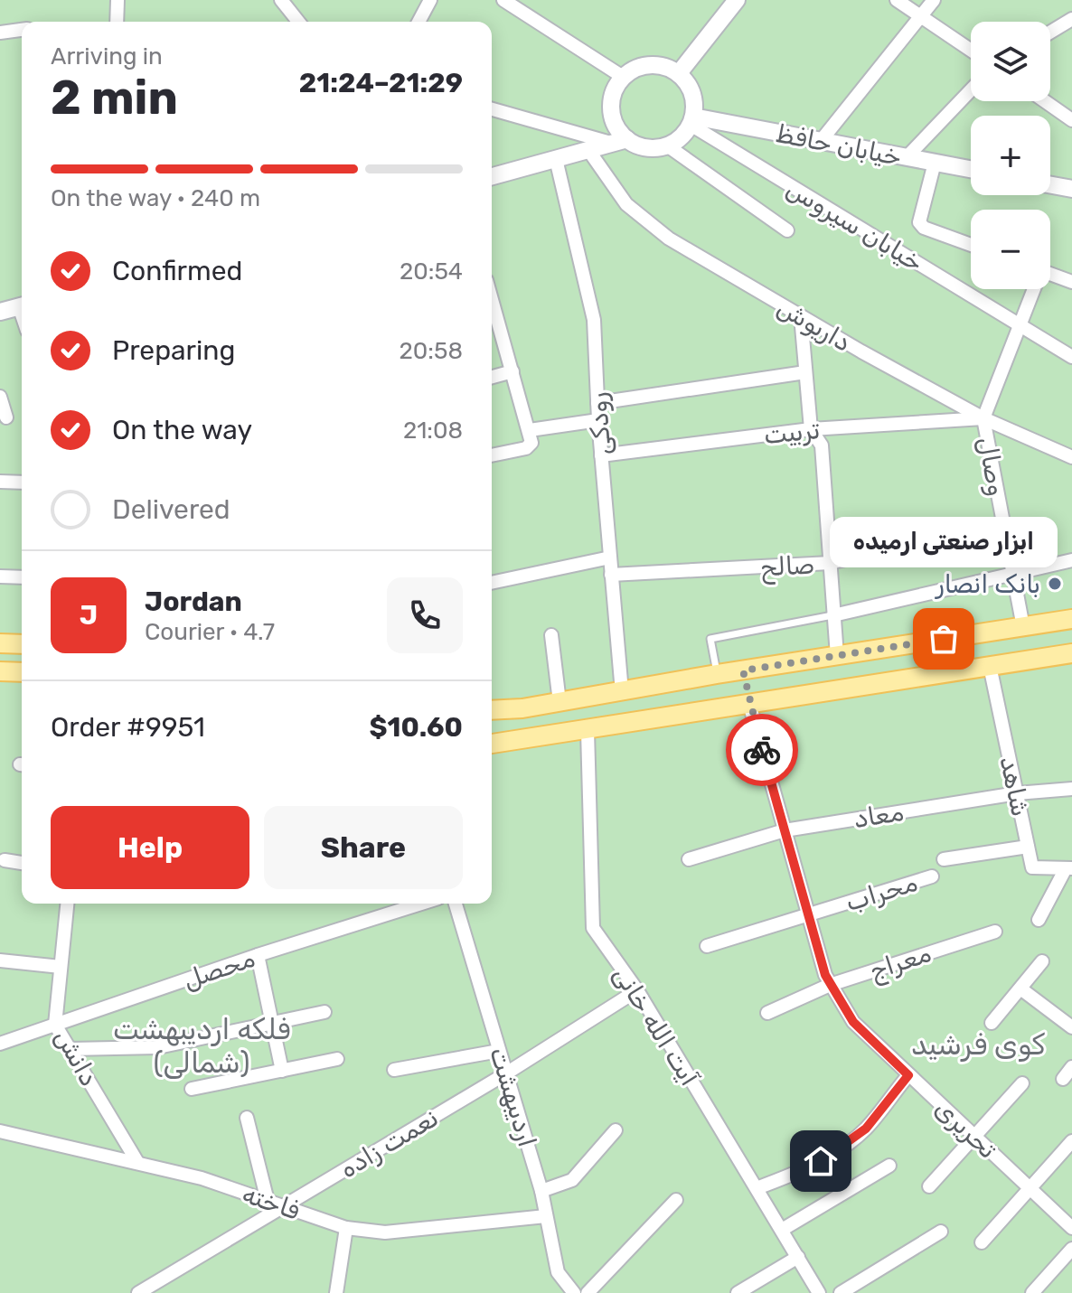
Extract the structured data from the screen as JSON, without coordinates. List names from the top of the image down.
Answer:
{
  "streets": {
    "main road": ["خیابان حافظ"],
    "street": [
      "خیابان سیروس",
      "داریوش",
      "رودکی",
      "تربیت",
      "وصال",
      "صالح",
      "شاهد",
      "معاد",
      "محراب",
      "معراج",
      "محصل",
      "آیت الله خانی",
      "دانش",
      "اردیبهشت",
      "تحریری",
      "نعمت زاده",
      "فاخته"
    ]
  },
  "crossings": [
    ["خیابان حافظ", "خیابان سیروس"],
    ["خیابان سیروس", "وصال"],
    ["داریوش", "تربیت"],
    ["داریوش", "وصال"],
    ["رودکی", "تربیت"],
    ["رودکی", "صالح"],
    ["تربیت", "وصال"],
    ["وصال", "صالح"],
    ["شاهد", "معاد"],
    ["معاد", "تحریری"],
    ["محراب", "تحریری"],
    ["معراج", "تحریری"],
    ["محصل", "دانش"],
    ["آیت الله خانی", "نعمت زاده"],
    ["دانش", "فاخته"],
    ["اردیبهشت", "نعمت زاده"],
    ["اردیبهشت", "فاخته"],
    ["نعمت زاده", "فاخته"]
  ],
  "districts": ["فلکه اردیبهشت (شمالی)", "کوی فرشید"],
  "places": ["بانک انصار", "ابزار صنعتی ارمیده"],
  "page": {
    "map_buttons": ["+", "−"],
    "heading": ["2 min", "Arriving in", "21:24–21:29"],
    "panel": [
      "Jordan",
      "Courier · 4.7",
      "Order #9951",
      "$10.60"
    ],
    "bar": "On the way · 240 m",
    "list": [
      ["Confirmed", "20:54"],
      ["Preparing", "20:58"],
      ["On the way", "21:08"],
      "Delivered"
    ],
    "bubble": "ابزار صنعتی ارمیده",
    "round": "J",
    "buttons": ["Help", "Share"]
  }
}
